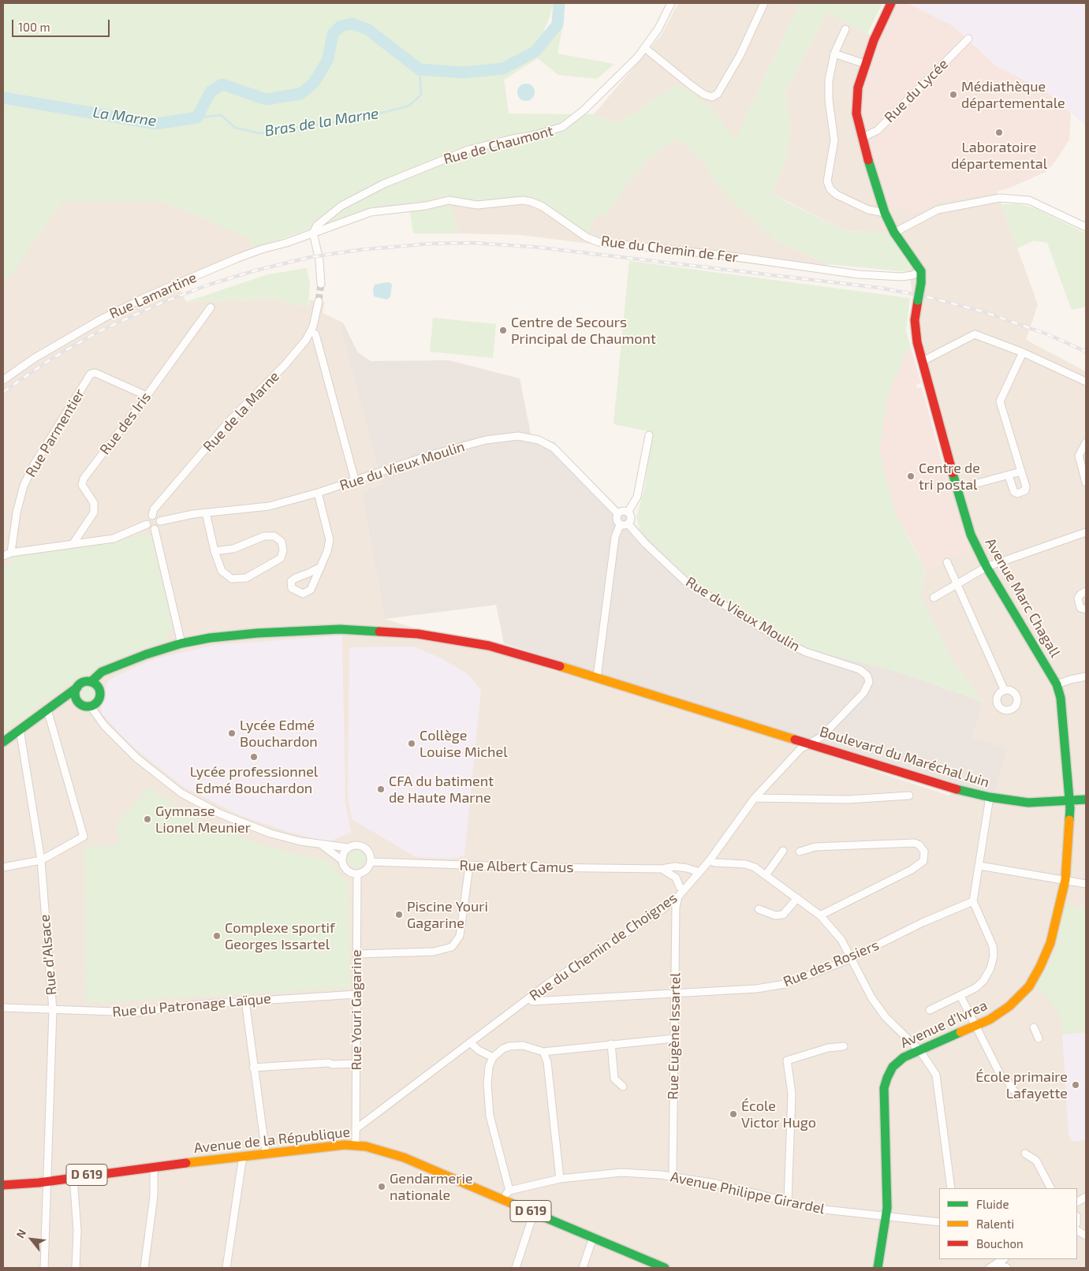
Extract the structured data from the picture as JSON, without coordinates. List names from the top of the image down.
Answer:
{
  "streets": {
    "street": [
      "Rue du Lycée",
      "Rue de Chaumont",
      "Rue du Chemin de Fer",
      "Rue Lamartine",
      "Rue de la Marne",
      "Rue des Iris",
      "Rue Parmentier",
      "Rue du Vieux Moulin",
      "Avenue Marc Chagall",
      "Boulevard du Maréchal Juin",
      "Rue Albert Camus",
      "Rue du Chemin de Choignes",
      "Rue d'Alsace",
      "Rue des Rosiers",
      "Rue du Patronage Laïque",
      "Rue Youri Gagarine",
      "Avenue d'Ivrea",
      "Rue Eugène Issartel",
      "Avenue de la République",
      "D 619",
      "Avenue Philippe Girardel"
    ]
  },
  "crossings": [
    ["Rue de Chaumont", "Rue du Chemin de Fer"],
    ["Rue de Chaumont", "Rue Lamartine"],
    ["Rue du Chemin de Fer", "Rue Lamartine"],
    ["Rue du Chemin de Fer", "Avenue Marc Chagall"],
    ["Rue de la Marne", "Rue du Vieux Moulin"],
    ["Rue des Iris", "Rue Parmentier"],
    ["Rue du Vieux Moulin", "Rue du Chemin de Choignes"],
    ["Avenue Marc Chagall", "Boulevard du Maréchal Juin"],
    ["Avenue Marc Chagall", "Avenue d'Ivrea"],
    ["Boulevard du Maréchal Juin", "Rue du Chemin de Choignes"],
    ["Boulevard du Maréchal Juin", "Avenue d'Ivrea"],
    ["Rue Albert Camus", "Rue du Chemin de Choignes"],
    ["Rue Albert Camus", "Rue Youri Gagarine"],
    ["Rue du Chemin de Choignes", "Rue des Rosiers"],
    ["Rue du Chemin de Choignes", "Rue Youri Gagarine"],
    ["Rue du Chemin de Choignes", "Rue Eugène Issartel"],
    ["Rue d'Alsace", "Rue du Patronage Laïque"],
    ["Rue d'Alsace", "Avenue de la République"],
    ["Rue d'Alsace", "D 619"],
    ["Rue des Rosiers", "Rue Eugène Issartel"],
    ["Rue du Patronage Laïque", "Rue Youri Gagarine"],
    ["Rue Youri Gagarine", "Avenue de la République"],
    ["Avenue d'Ivrea", "Avenue Philippe Girardel"],
    ["Rue Eugène Issartel", "Avenue Philippe Girardel"],
    ["Avenue de la République", "D 619"]
  ],
  "water": ["La Marne", "Bras de la Marne"],
  "places": [
    "Médiathèque départementale",
    "Laboratoire départemental",
    "Centre de Secours Principal de Chaumont",
    "Centre de tri postal",
    "Lycée Edmé Bouchardon",
    "Collège Louise Michel",
    "Lycée professionnel Edmé Bouchardon",
    "CFA du batiment de Haute Marne",
    "Gymnase Lionel Meunier",
    "Piscine Youri Gagarine",
    "Complexe sportif Georges Issartel",
    "École primaire Lafayette",
    "École Victor Hugo",
    "Gendarmerie nationale"
  ],
  "legend": ["Fluide", "Ralenti", "Bouchon"],
  "scale_bar": "100 m",
  "north": "top left"
}
